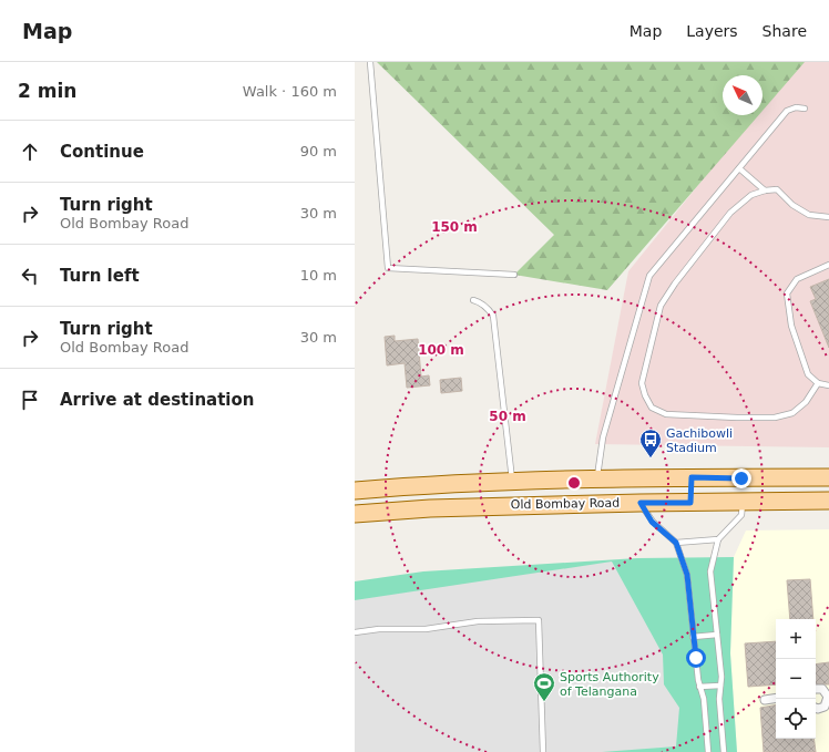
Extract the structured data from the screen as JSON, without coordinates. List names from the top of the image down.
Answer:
{
  "streets": {
    "main road": ["Old Bombay Road"]
  },
  "places": {
    "bus stop": ["Gachibowli Stadium"],
    "sports": ["Sports Authority of Telangana"]
  },
  "north": "top left",
  "page": {
    "header": "Map",
    "nav": ["Map", "Layers", "Share"],
    "heading": ["2 min", "Walk · 160 m"],
    "list": [
      ["Continue", "90 m"],
      ["Turn right", "Old Bombay Road", "30 m"],
      ["Turn left", "10 m"],
      ["Turn right", "Old Bombay Road", "30 m"],
      "Arrive at destination"
    ],
    "map_buttons": ["+", "−"]
  },
  "rings": ["150 m", "100 m", "50 m"]
}
